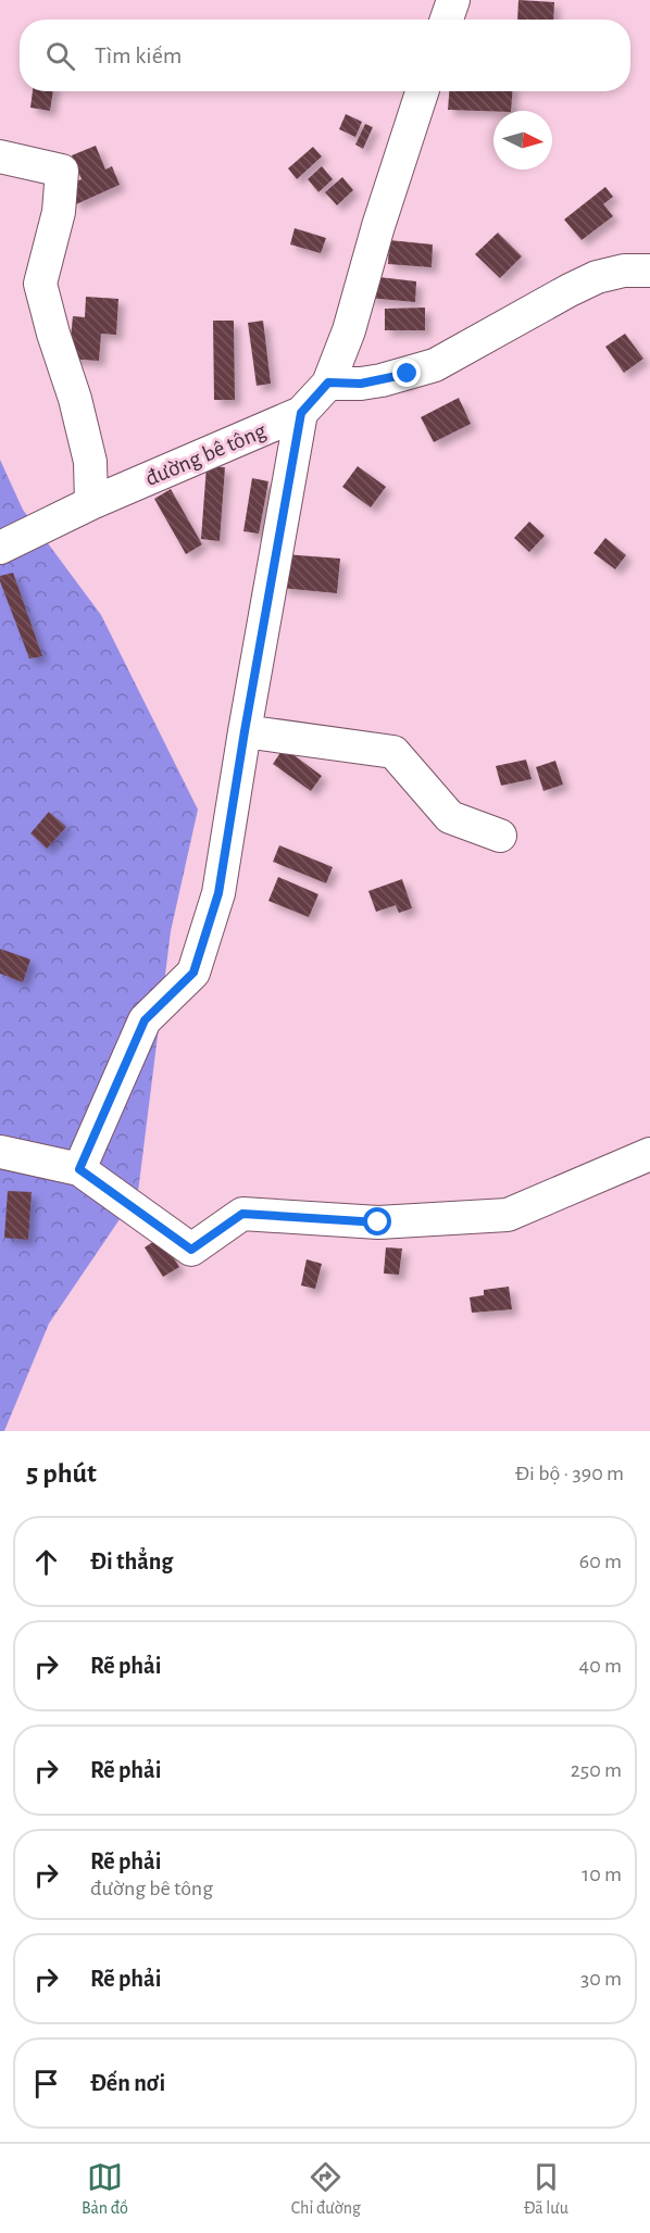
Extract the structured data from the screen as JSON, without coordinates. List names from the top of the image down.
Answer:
{
  "streets": {
    "street": ["đường bê tông"]
  },
  "north": "right",
  "page": {
    "search": "Tìm kiếm",
    "heading": ["5 phút", "Đi bộ · 390 m"],
    "list": [
      ["Đi thẳng", "60 m"],
      ["Rẽ phải", "40 m"],
      ["Rẽ phải", "250 m"],
      ["Rẽ phải", "đường bê tông", "10 m"],
      ["Rẽ phải", "30 m"],
      "Đến nơi"
    ],
    "nav": ["Bản đồ", "Chỉ đường", "Đã lưu"]
  }
}
